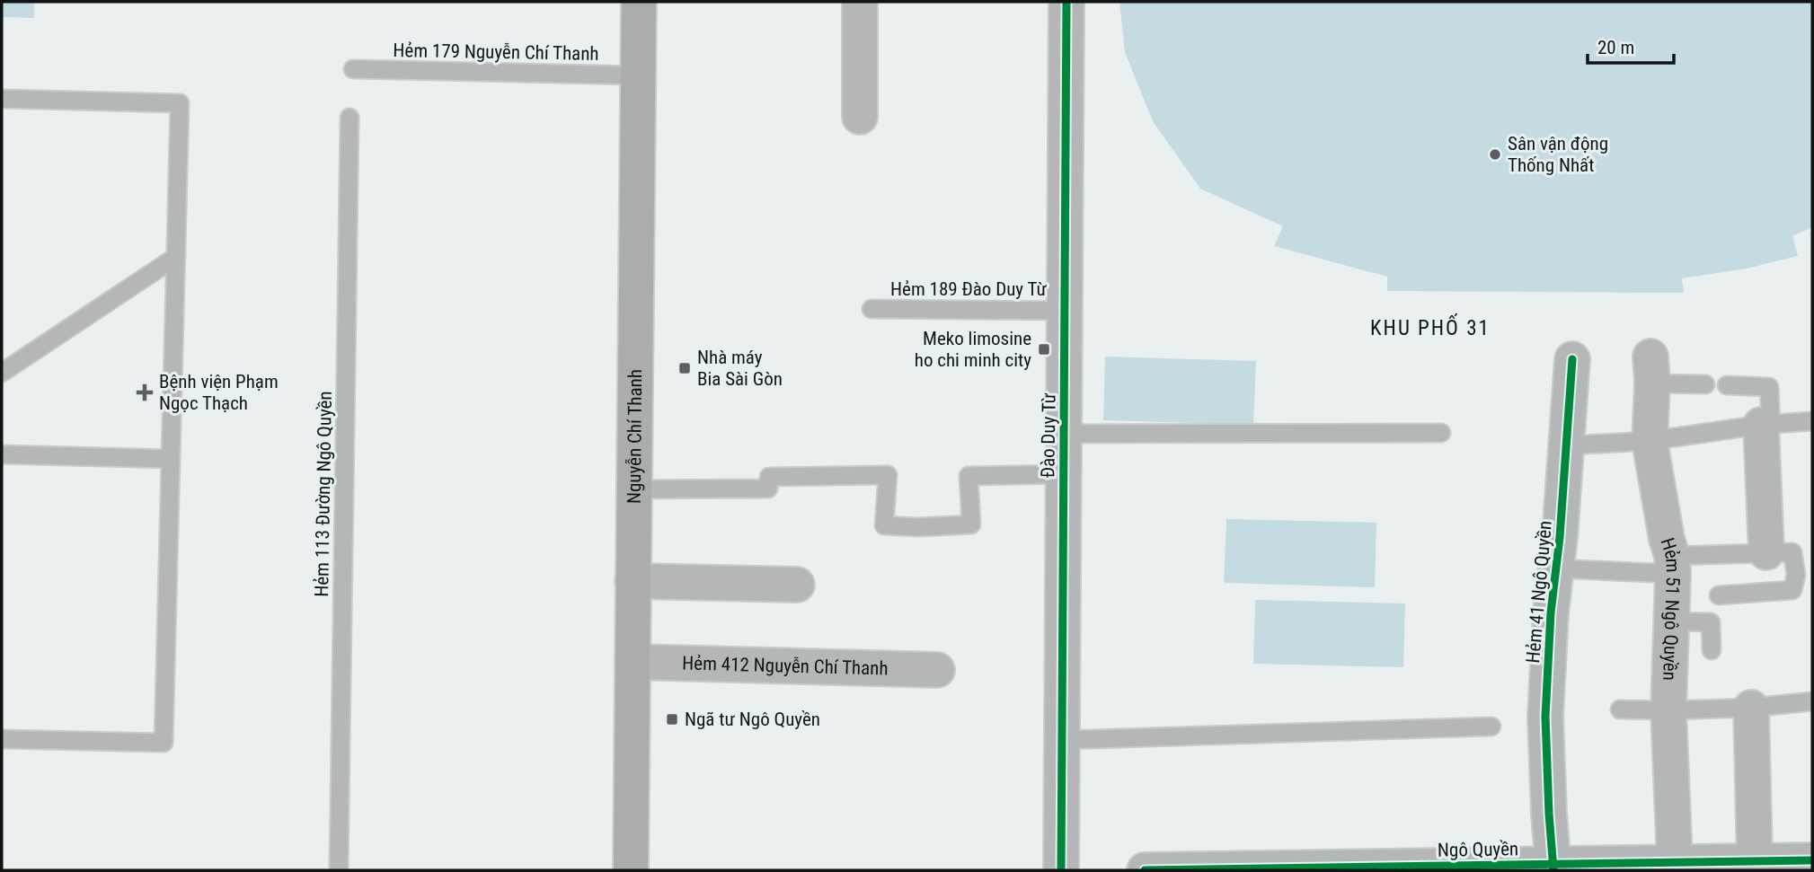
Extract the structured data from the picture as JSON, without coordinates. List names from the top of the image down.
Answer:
{
  "streets": {
    "main road": ["Nguyễn Chí Thanh"],
    "street": [
      "Đào Duy Từ",
      "Hẻm 41 Ngô Quyền",
      "Hẻm 51 Ngô Quyền",
      "Hẻm 412 Nguyễn Chí Thanh",
      "Ngô Quyền"
    ],
    "lane": ["Hẻm 179 Nguyễn Chí Thanh", "Hẻm 189 Đào Duy Từ", "Hẻm 113 Đường Ngô Quyền"]
  },
  "crossings": [
    ["Hẻm 179 Nguyễn Chí Thanh", "Nguyễn Chí Thanh"],
    ["Hẻm 189 Đào Duy Từ", "Đào Duy Từ"],
    ["Nguyễn Chí Thanh", "Hẻm 412 Nguyễn Chí Thanh"],
    ["Hẻm 41 Ngô Quyền", "Ngô Quyền"],
    ["Hẻm 51 Ngô Quyền", "Ngô Quyền"]
  ],
  "districts": ["KHU PHỐ 31"],
  "places": {
    "other": ["Sân vận động Thống Nhất"],
    "transit": ["Meko limosine ho chi minh city", "Nhà máy Bia Sài Gòn", "Ngã tư Ngô Quyền"],
    "health": ["Bệnh viện Phạm Ngọc Thạch"]
  },
  "scale_bar": "20 m"
}
